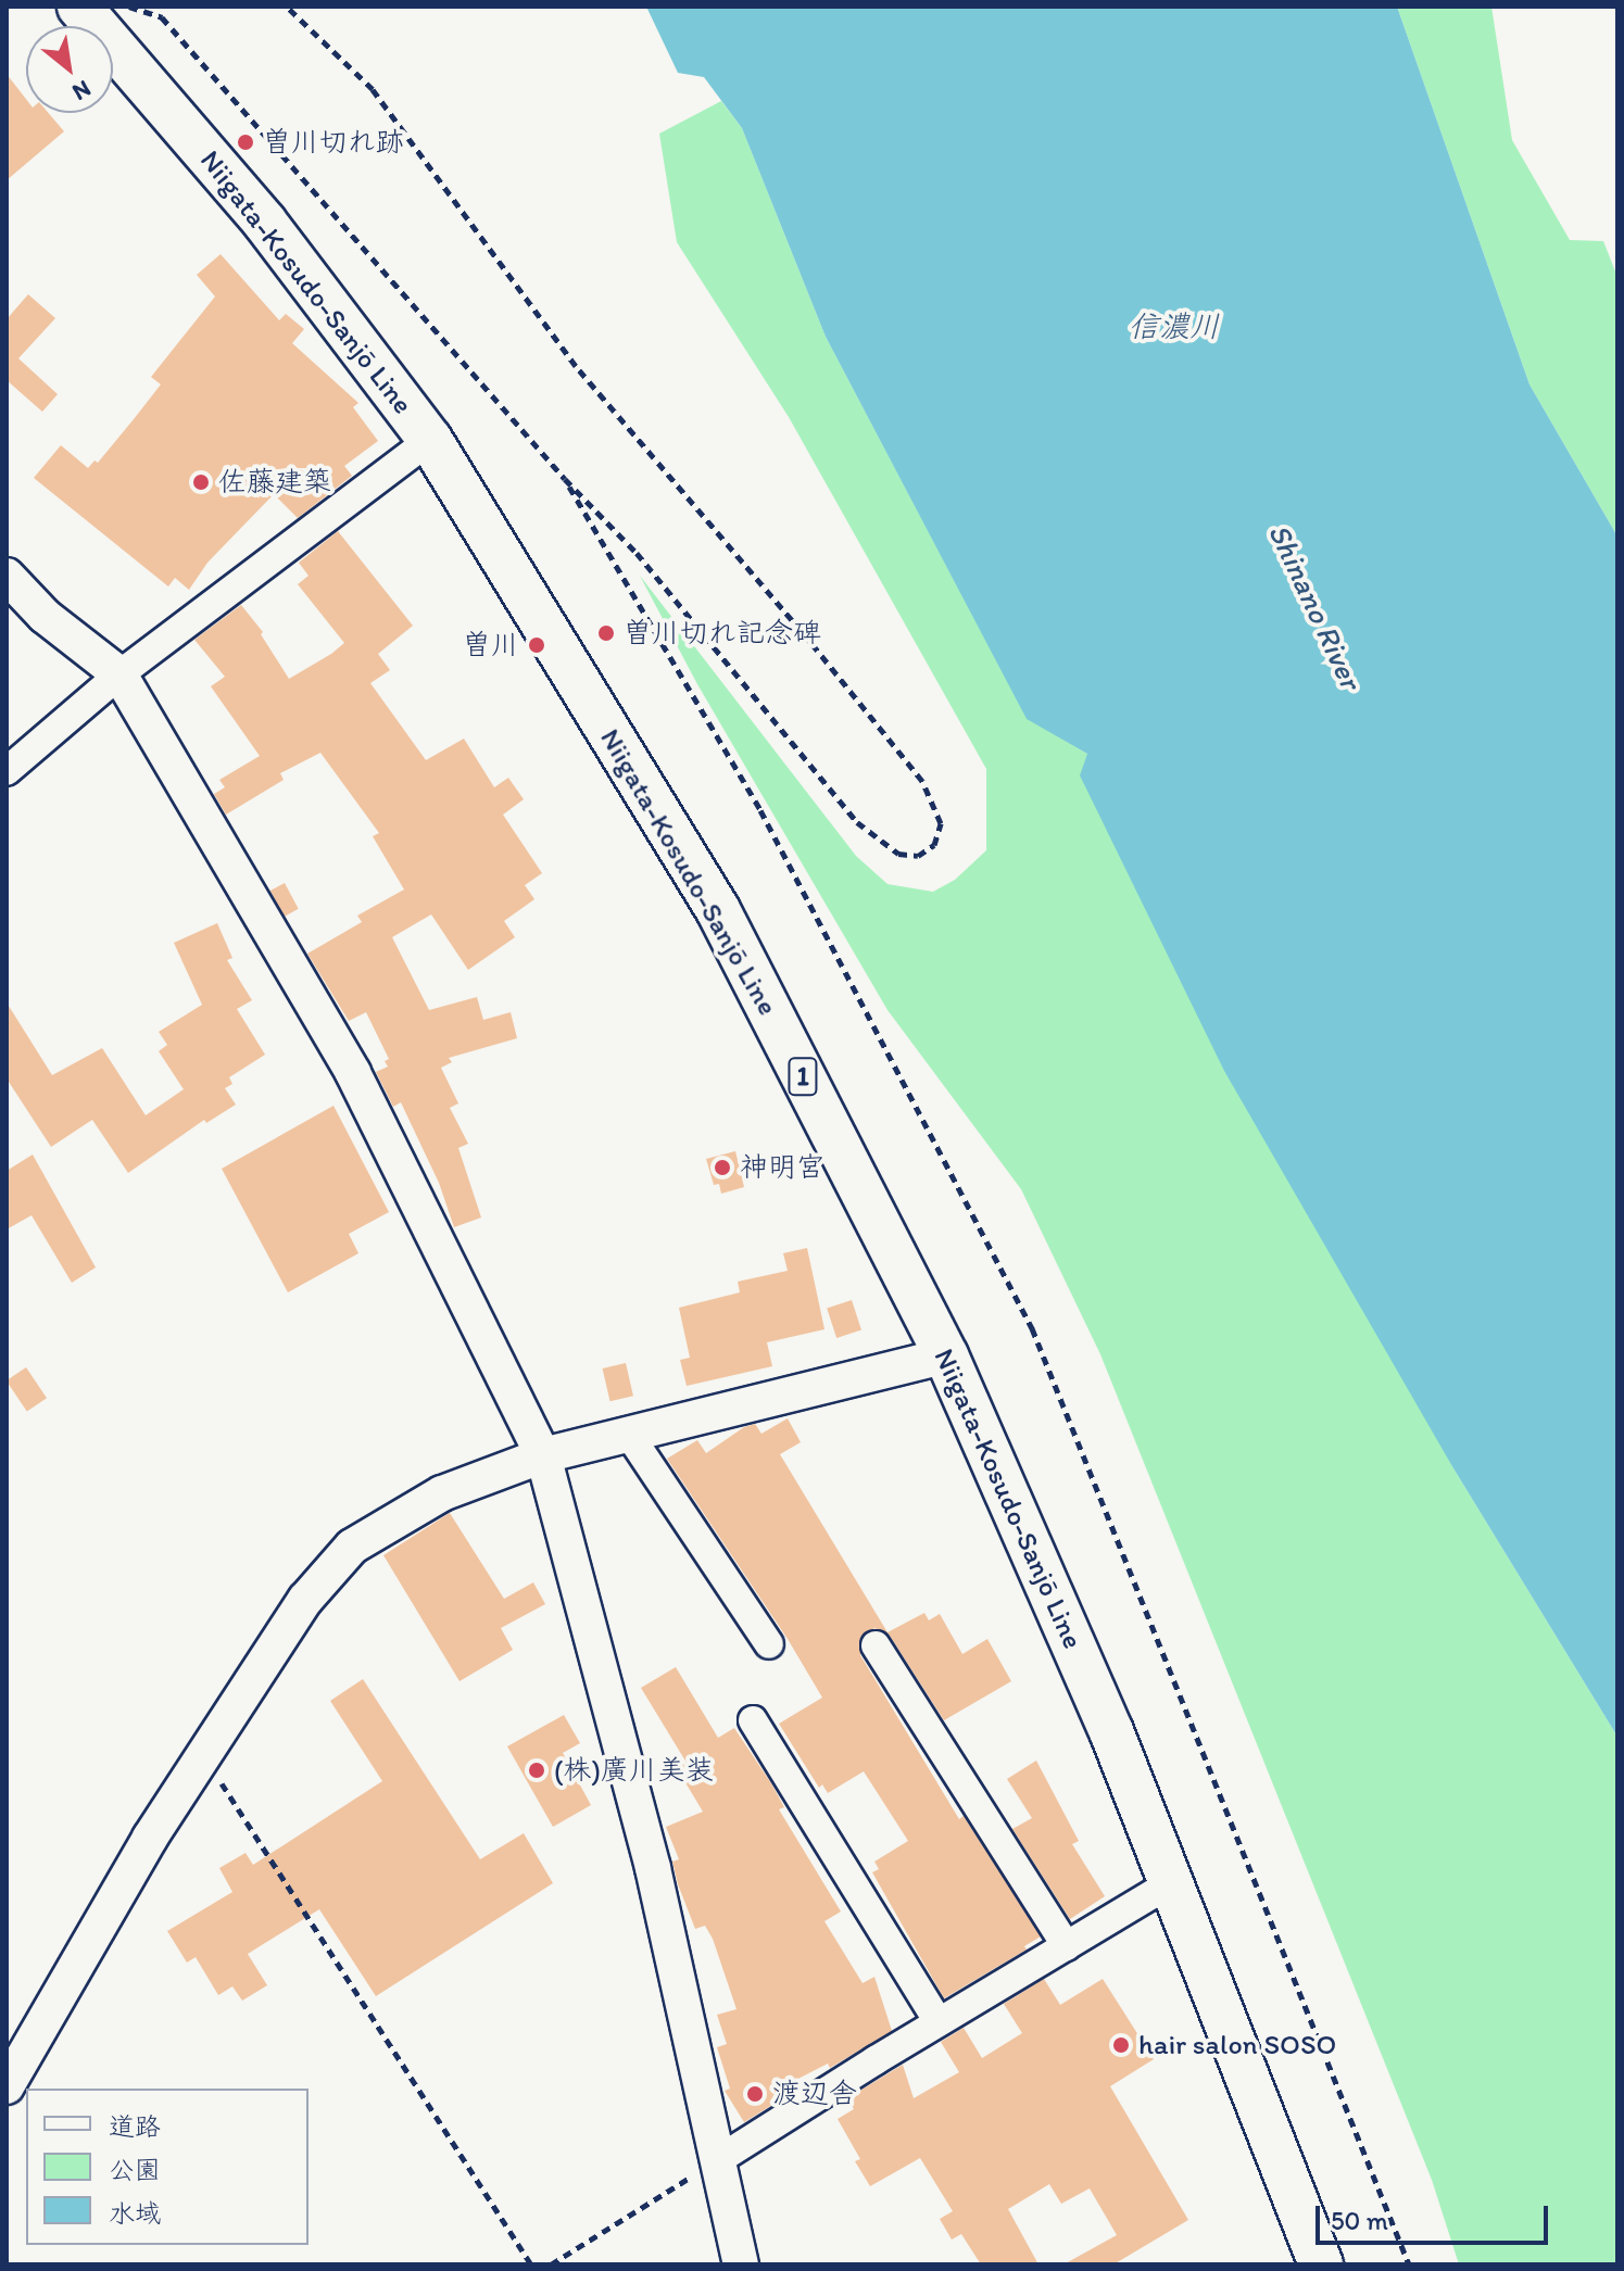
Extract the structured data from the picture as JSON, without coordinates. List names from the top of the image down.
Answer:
{
  "streets": {
    "main road": ["Niigata-Kosudo-Sanjō Line", "1"]
  },
  "water": ["信濃川", "Shinano River"],
  "places": [
    "曽川切れ跡",
    "佐藤建築",
    "曽川切れ記念碑",
    "曽川",
    "神明宮",
    "(株)廣川美装",
    "hair salon SOSO",
    "渡辺舎"
  ],
  "legend": ["道路", "公園", "水域"],
  "scale_bar": "50 m",
  "north": "bottom right"
}
